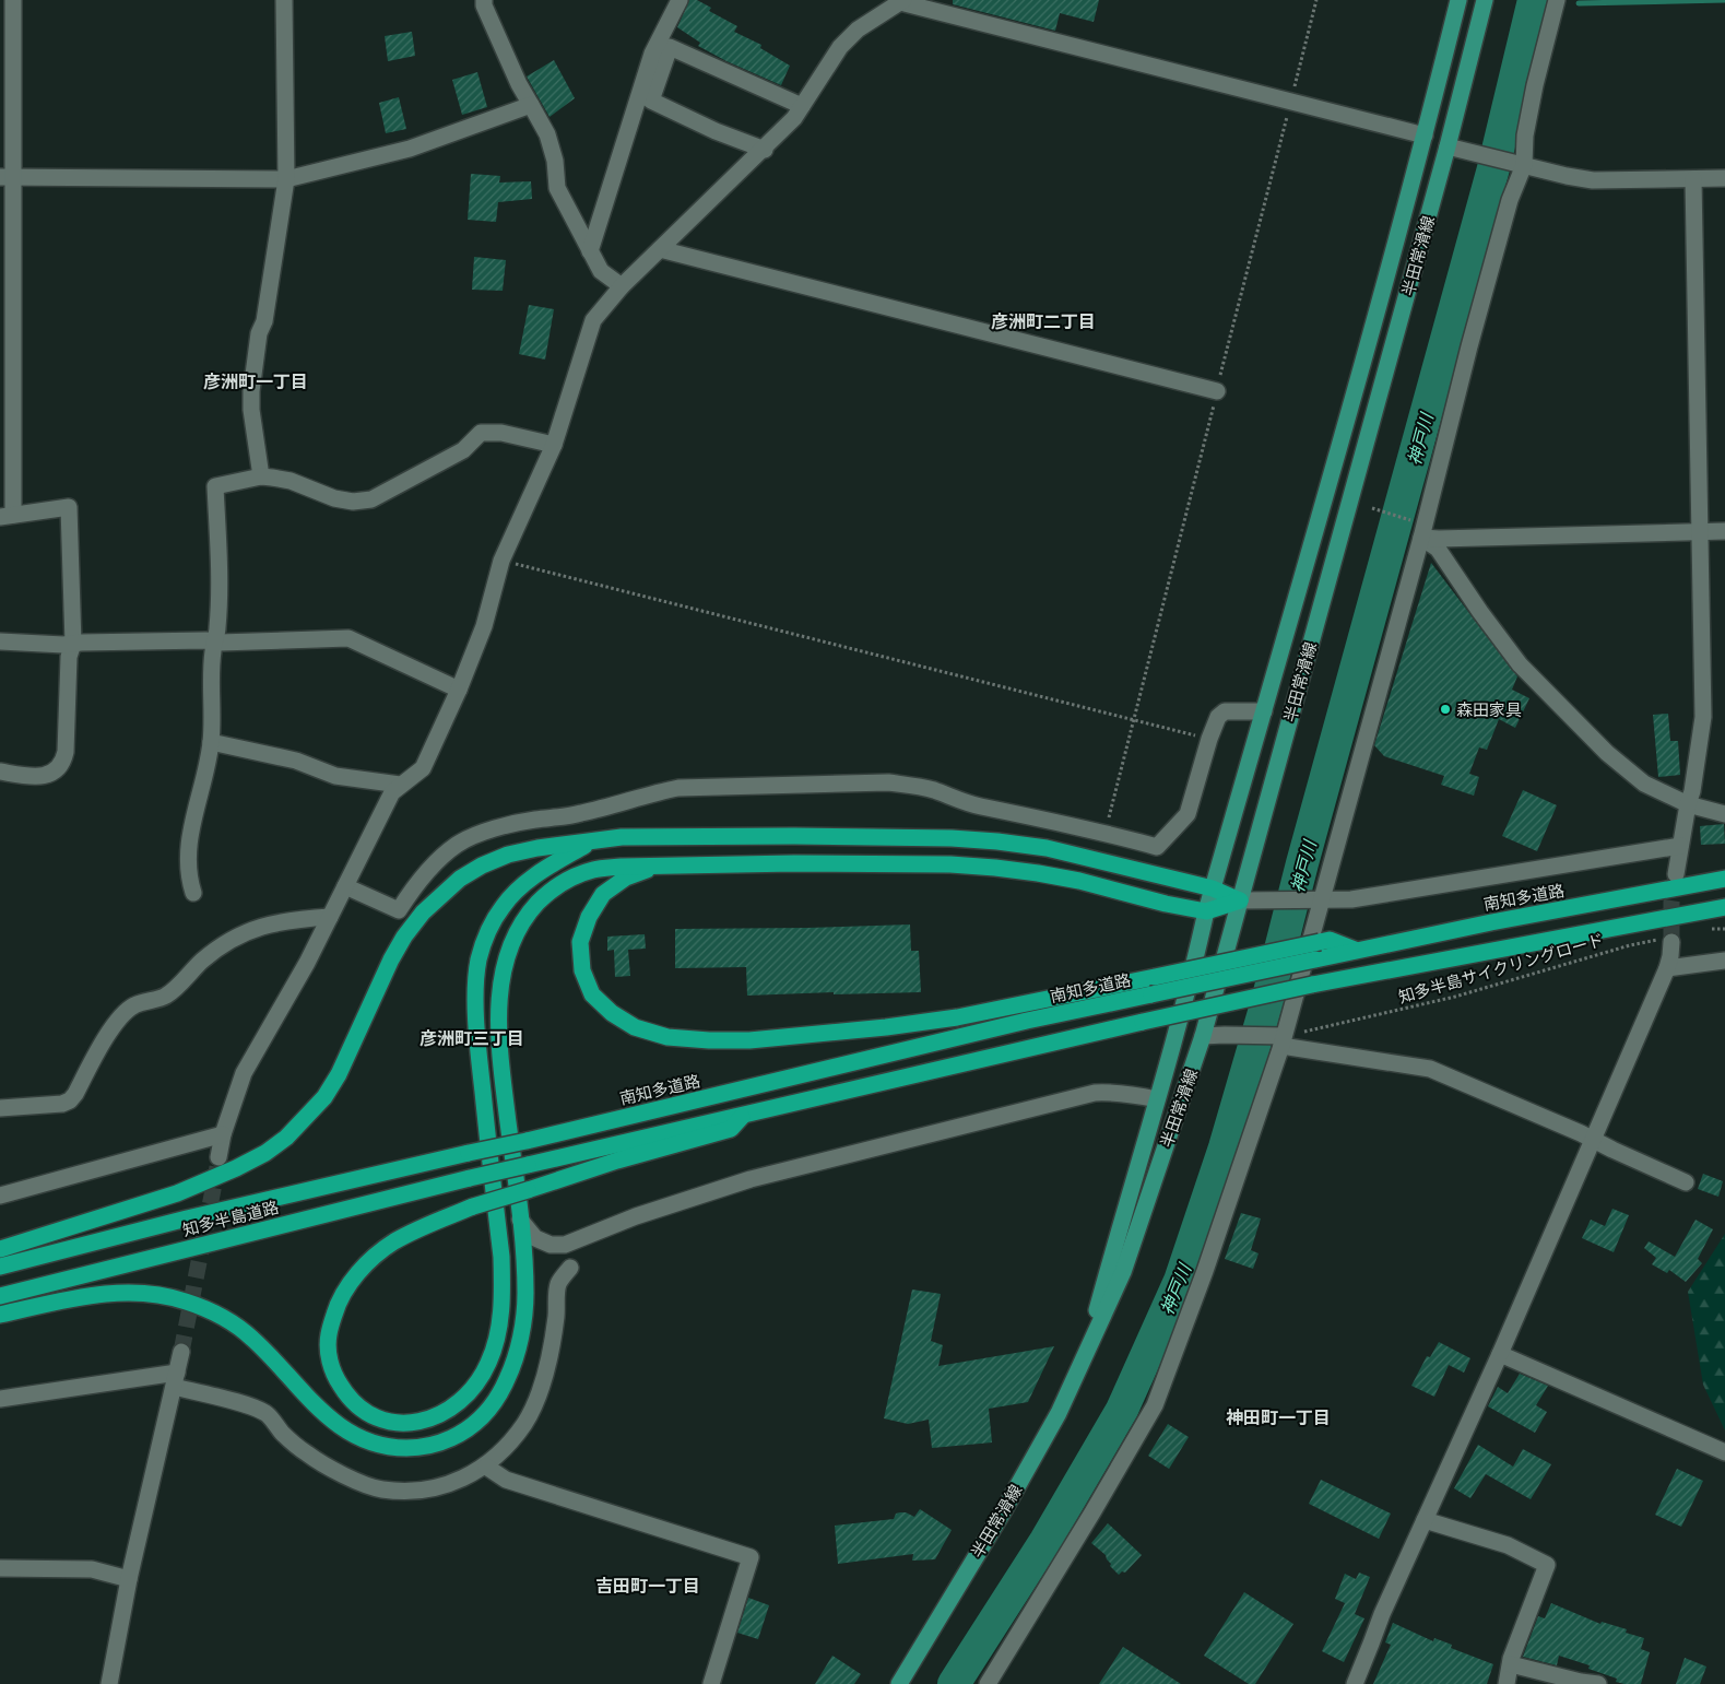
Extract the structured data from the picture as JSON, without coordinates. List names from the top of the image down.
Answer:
{
  "streets": {
    "highway": ["南知多道路", "知多半島道路"],
    "main road": ["半田常滑線"],
    "path": ["知多半島サイクリングロード"]
  },
  "crossings": [
    ["南知多道路", "知多半島道路"]
  ],
  "districts": [
    "彦洲町二丁目",
    "彦洲町一丁目",
    "彦洲町三丁目",
    "神田町一丁目",
    "吉田町一丁目"
  ],
  "water": ["神戸川"],
  "places": ["森田家具"]
}
